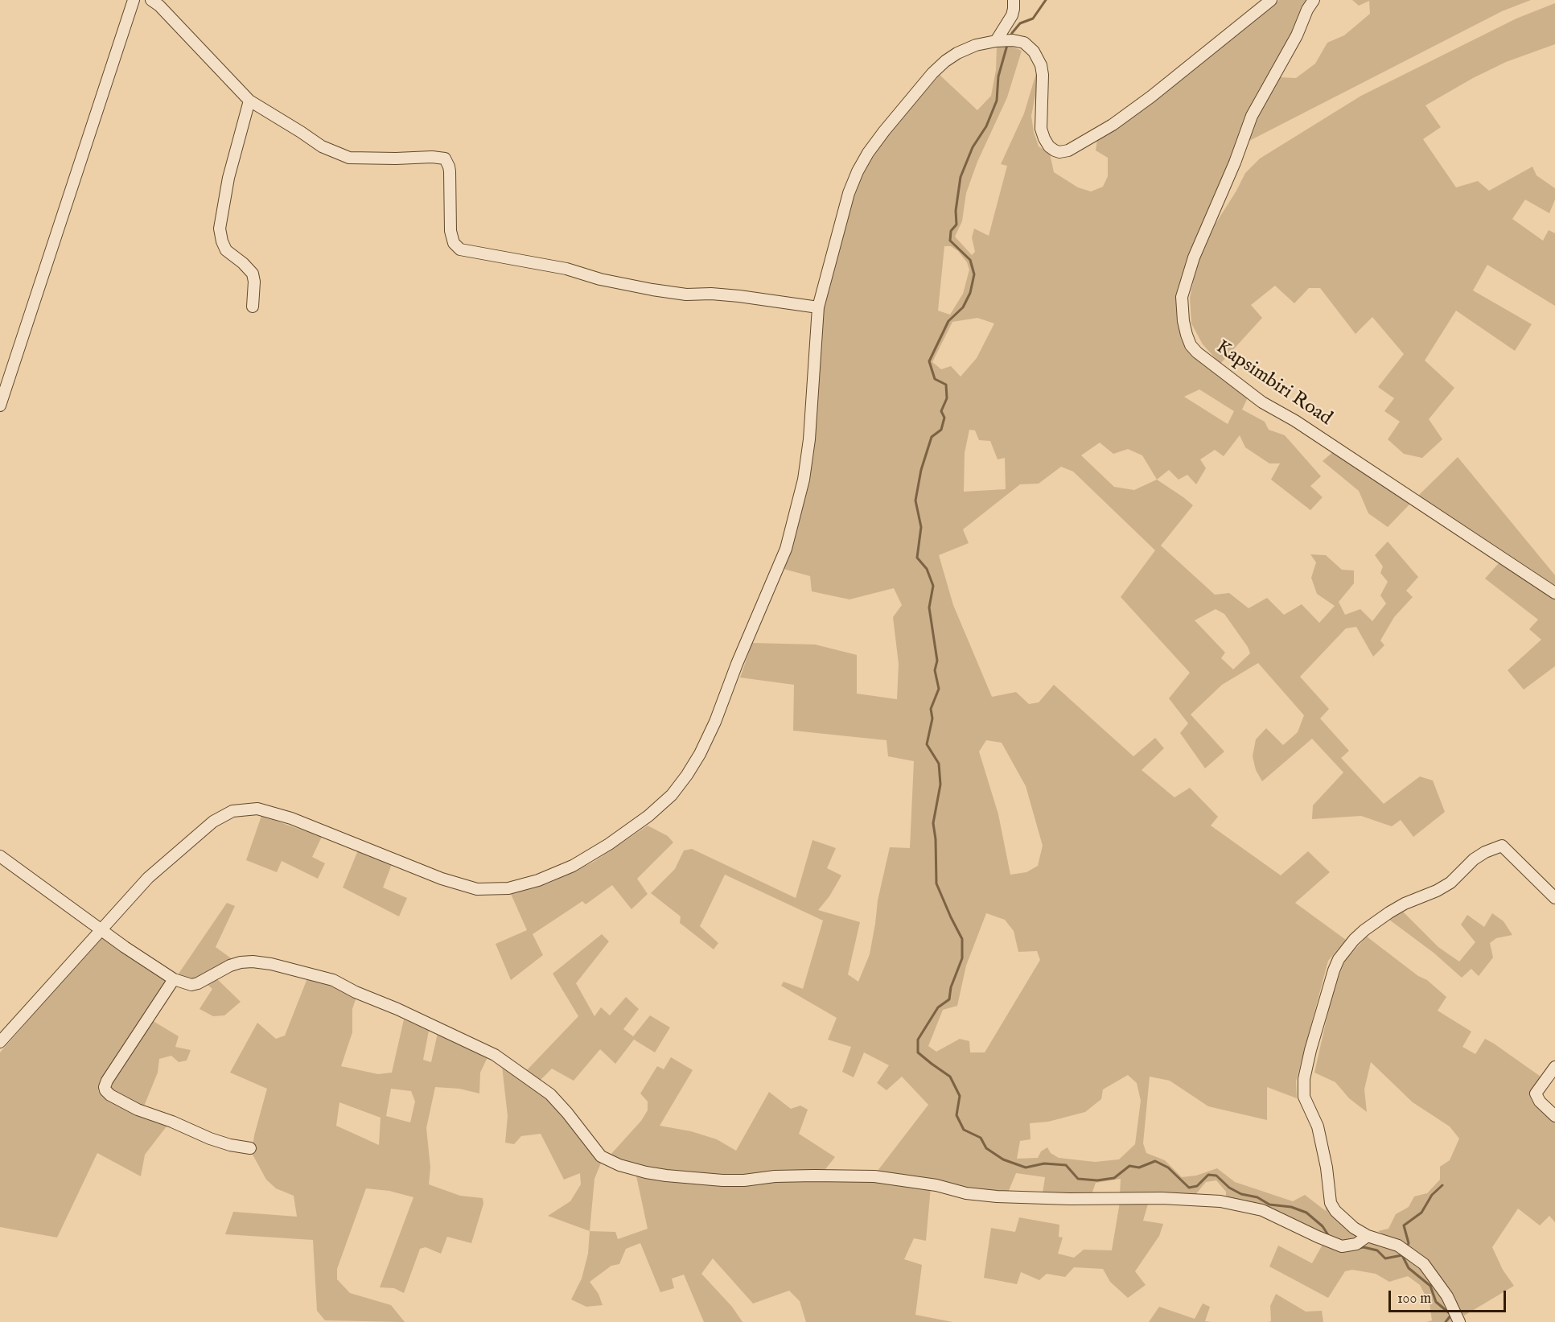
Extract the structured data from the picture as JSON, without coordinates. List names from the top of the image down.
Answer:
{
  "streets": {
    "street": ["Kapsimbiri Road"]
  },
  "scale_bar": "100 m"
}
